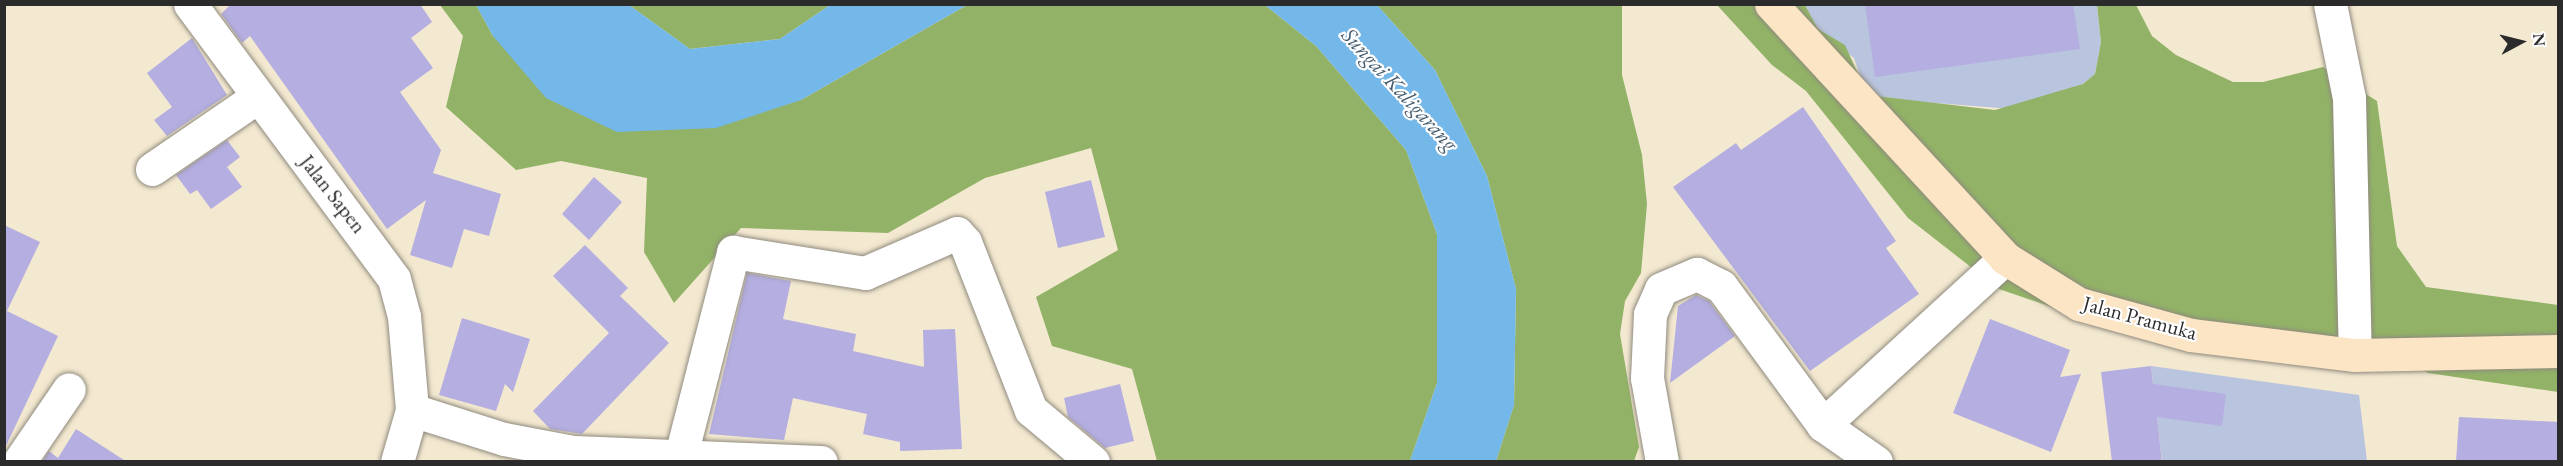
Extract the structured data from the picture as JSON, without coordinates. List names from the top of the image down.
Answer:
{
  "streets": {
    "main road": ["Jalan Pramuka"],
    "street": ["Jalan Sapen"]
  },
  "water": ["Sungai Kaligarang"],
  "north": "right"
}
